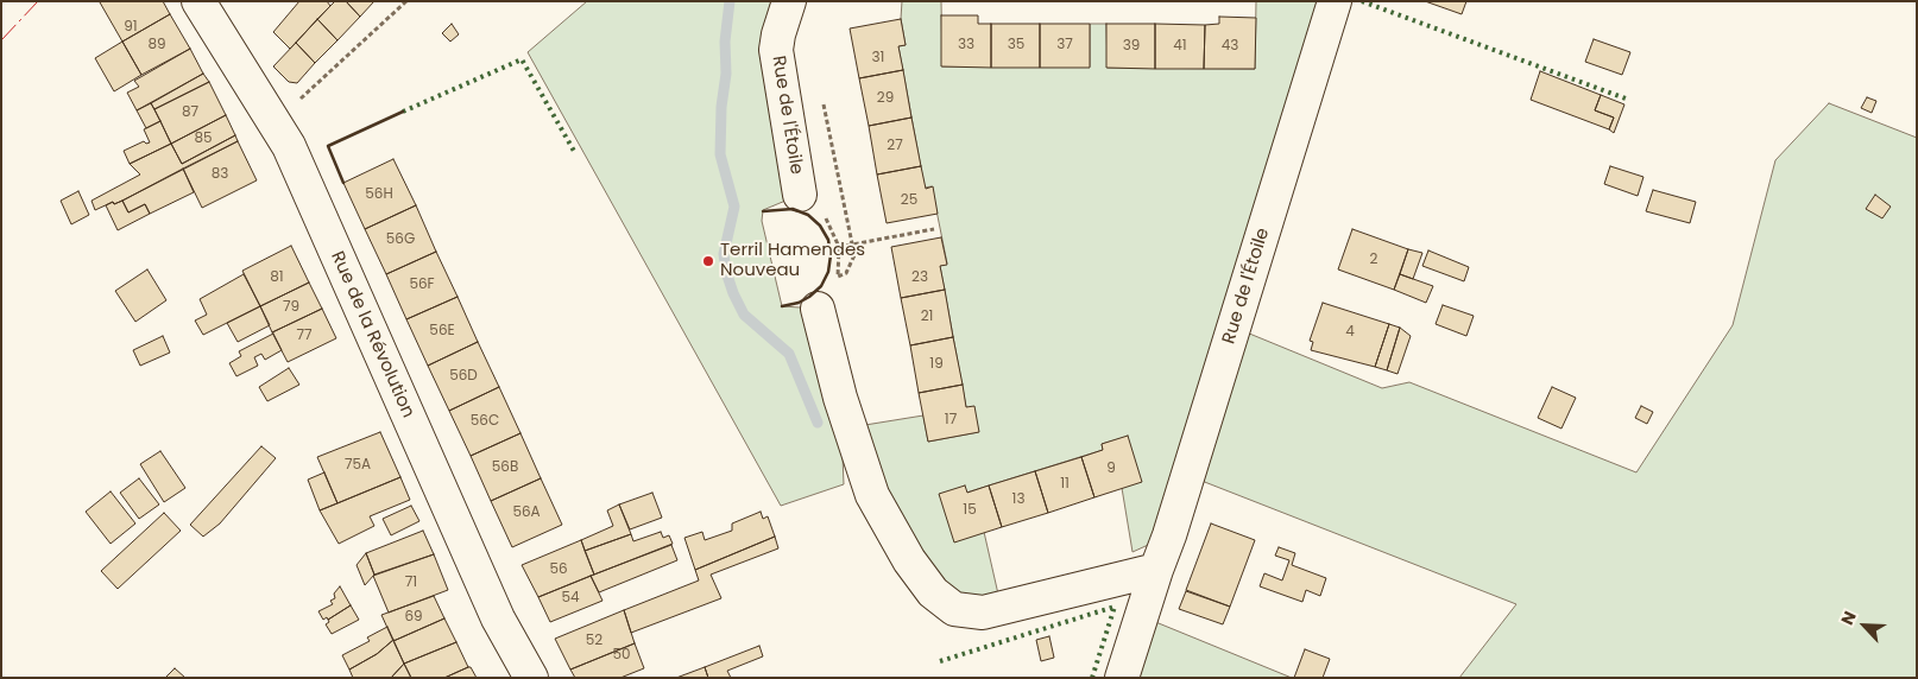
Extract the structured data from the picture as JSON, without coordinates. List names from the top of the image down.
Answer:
{
  "streets": {
    "street": ["Rue de l'Étoile", "Rue de la Révolution"]
  },
  "places": ["Terril Hamendes Nouveau"],
  "house_numbers": [
    "91",
    "89",
    "33",
    "35",
    "37",
    "39",
    "41",
    "43",
    "31",
    "29",
    "87",
    "85",
    "27",
    "83",
    "56H",
    "25",
    "56G",
    "2",
    "81",
    "23",
    "56F",
    "79",
    "21",
    "56E",
    "4",
    "77",
    "19",
    "56D",
    "17",
    "56C",
    "75A",
    "56B",
    "9",
    "11",
    "13",
    "15",
    "56A",
    "56",
    "71",
    "54",
    "69",
    "52",
    "50"
  ],
  "north": "top left"
}
